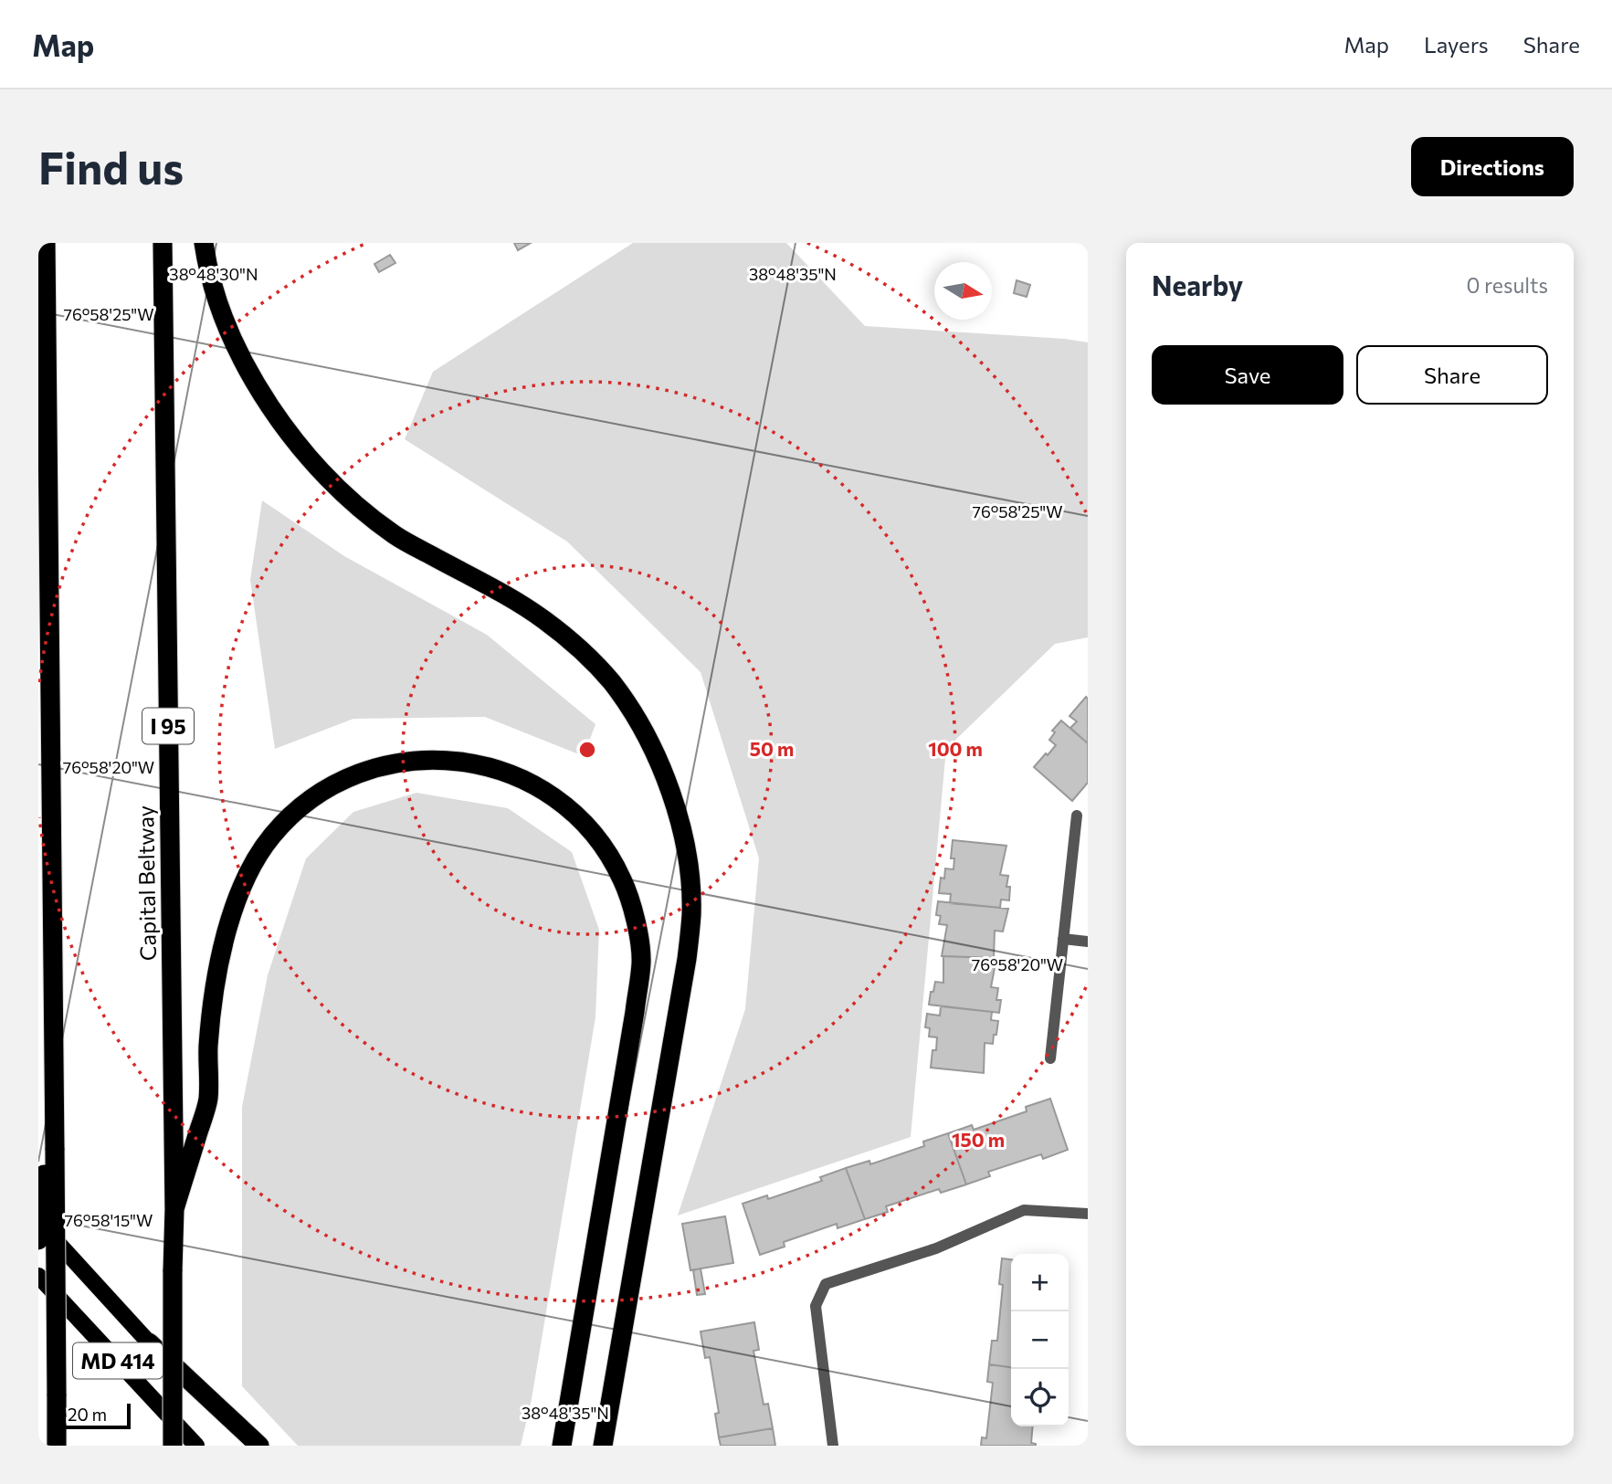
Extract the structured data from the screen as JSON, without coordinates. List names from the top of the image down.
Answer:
{
  "streets": {
    "highway": ["I 95", "Capital Beltway"],
    "main road": ["MD 414"]
  },
  "scale_bar": "20 m",
  "north": "right",
  "page": {
    "header": "Map",
    "nav": ["Map", "Layers", "Share"],
    "buttons": [
      "Directions",
      ["Save", "Share"]
    ],
    "title": "Find us",
    "heading": ["Nearby", "0 results"],
    "map_buttons": ["+", "−"],
    "scale": "20 m"
  },
  "coordinates": [
    "38°48'30\"N",
    "38°48'35\"N",
    "76°58'25\"W",
    "76°58'20\"W",
    "76°58'15\"W"
  ],
  "rings": ["50 m", "100 m", "150 m"]
}
